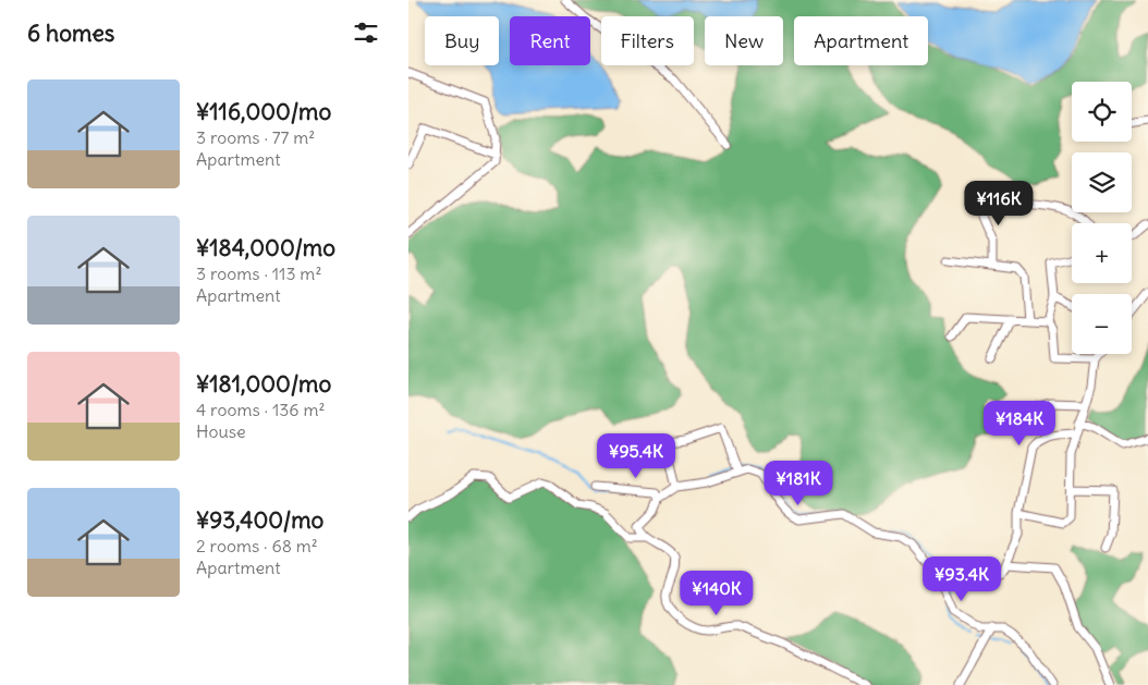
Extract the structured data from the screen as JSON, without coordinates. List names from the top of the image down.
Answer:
{
  "page": {
    "heading": "6 homes",
    "chip": [
      "Buy",
      "Rent",
      "Filters",
      "New",
      "Apartment"
    ],
    "list": [
      {
        "name": "¥116,000/mo",
        "note": "3 rooms · 77 m² · Apartment"
      },
      {
        "name": "¥184,000/mo",
        "note": "3 rooms · 113 m² · Apartment"
      },
      {
        "name": "¥181,000/mo",
        "note": "4 rooms · 136 m² · House"
      },
      {
        "name": "¥93,400/mo",
        "note": "2 rooms · 68 m² · Apartment"
      }
    ],
    "map_buttons": ["+", "−"],
    "price": [
      "¥116K",
      "¥184K",
      "¥95.4K",
      "¥181K",
      "¥93.4K",
      "¥140K"
    ]
  }
}
